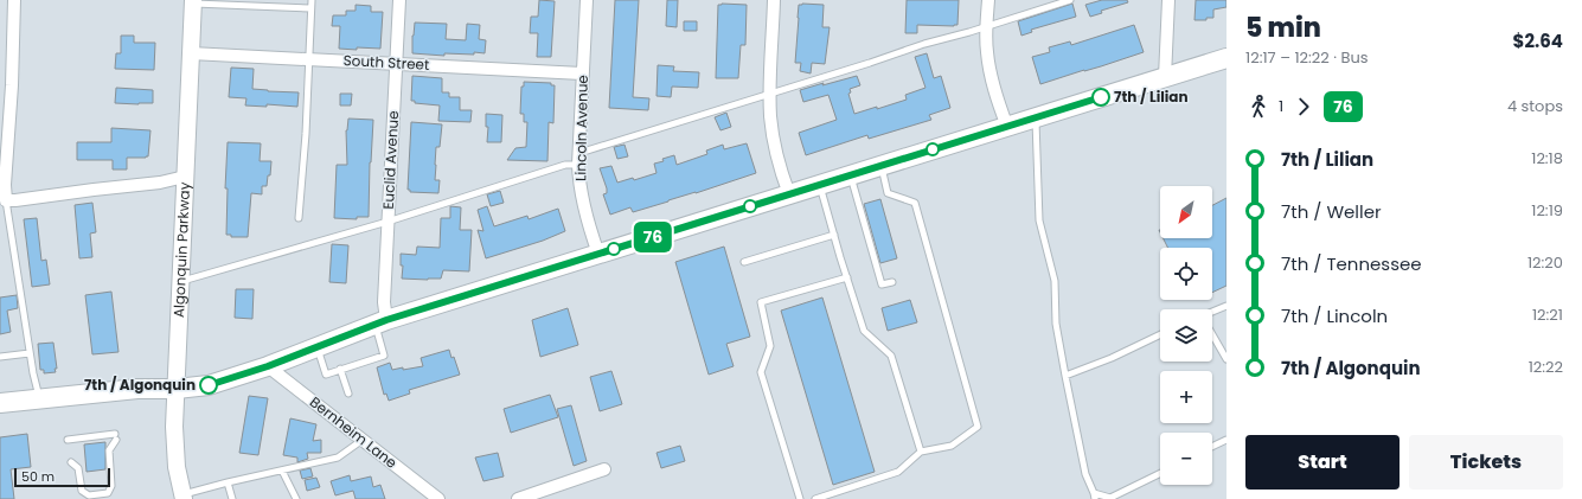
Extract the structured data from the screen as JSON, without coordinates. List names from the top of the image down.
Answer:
{
  "streets": {
    "main road": ["Algonquin Parkway"],
    "street": [
      "South Street",
      "Lincoln Avenue",
      "Euclid Avenue",
      "Bernheim Lane"
    ]
  },
  "crossings": [
    ["South Street", "Lincoln Avenue"],
    ["South Street", "Euclid Avenue"],
    ["South Street", "Algonquin Parkway"]
  ],
  "places": ["7th / Lilian", "7th / Algonquin"],
  "lines": ["bus line 76"],
  "scale_bar": "50 m",
  "north": "bottom left",
  "page": {
    "on_map": "76",
    "heading": ["5 min", "12:17 – 12:22 · Bus", "$2.64"],
    "legs": ["1", "76", "4 stops"],
    "list": [
      {
        "name": "7th / Lilian",
        "value": "12:18"
      },
      {
        "name": "7th / Weller",
        "value": "12:19"
      },
      {
        "name": "7th / Tennessee",
        "value": "12:20"
      },
      {
        "name": "7th / Lincoln",
        "value": "12:21"
      },
      {
        "name": "7th / Algonquin",
        "value": "12:22"
      }
    ],
    "map_buttons": ["+", "−"],
    "buttons": ["Start", "Tickets"],
    "scale": "50 m"
  }
}
